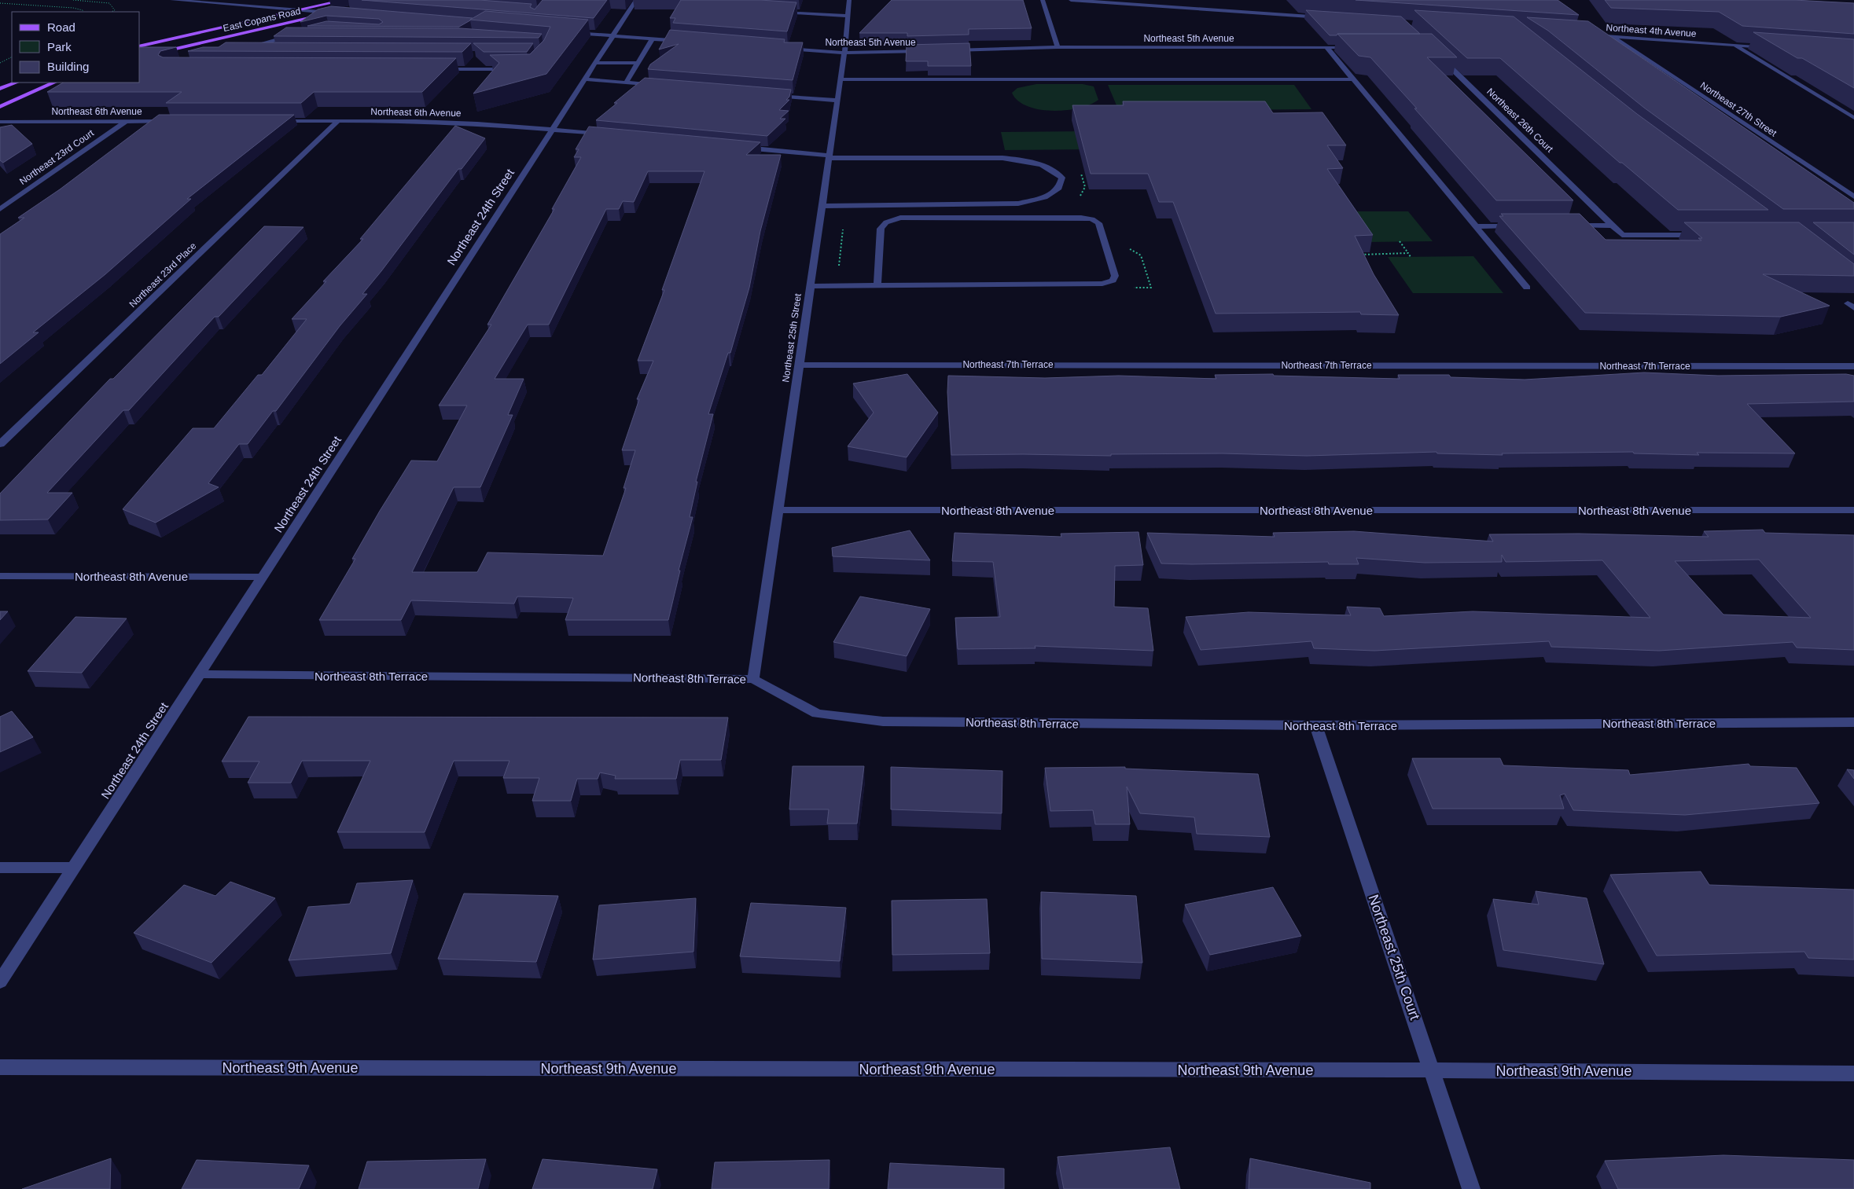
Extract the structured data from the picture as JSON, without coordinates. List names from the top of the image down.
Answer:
{
  "streets": {
    "main road": ["East Copans Road"],
    "street": [
      "Northeast 4th Avenue",
      "Northeast 5th Avenue",
      "Northeast 27th Street",
      "Northeast 6th Avenue",
      "Northeast 26th Court",
      "Northeast 23rd Court",
      "Northeast 24th Street",
      "Northeast 23rd Place",
      "Northeast 25th Street",
      "Northeast 7th Terrace",
      "Northeast 8th Avenue",
      "Northeast 8th Terrace",
      "Northeast 25th Court",
      "Northeast 9th Avenue"
    ]
  },
  "crossings": [
    ["Northeast 4th Avenue", "Northeast 27th Street"],
    ["Northeast 5th Avenue", "Northeast 25th Street"],
    ["Northeast 6th Avenue", "Northeast 23rd Court"],
    ["Northeast 6th Avenue", "Northeast 24th Street"],
    ["Northeast 6th Avenue", "Northeast 23rd Place"],
    ["Northeast 24th Street", "Northeast 8th Avenue"],
    ["Northeast 24th Street", "Northeast 8th Terrace"],
    ["Northeast 25th Street", "Northeast 7th Terrace"],
    ["Northeast 25th Street", "Northeast 8th Avenue"],
    ["Northeast 25th Street", "Northeast 8th Terrace"],
    ["Northeast 8th Terrace", "Northeast 25th Court"],
    ["Northeast 25th Court", "Northeast 9th Avenue"]
  ],
  "legend": ["Road", "Park", "Building"]
}
